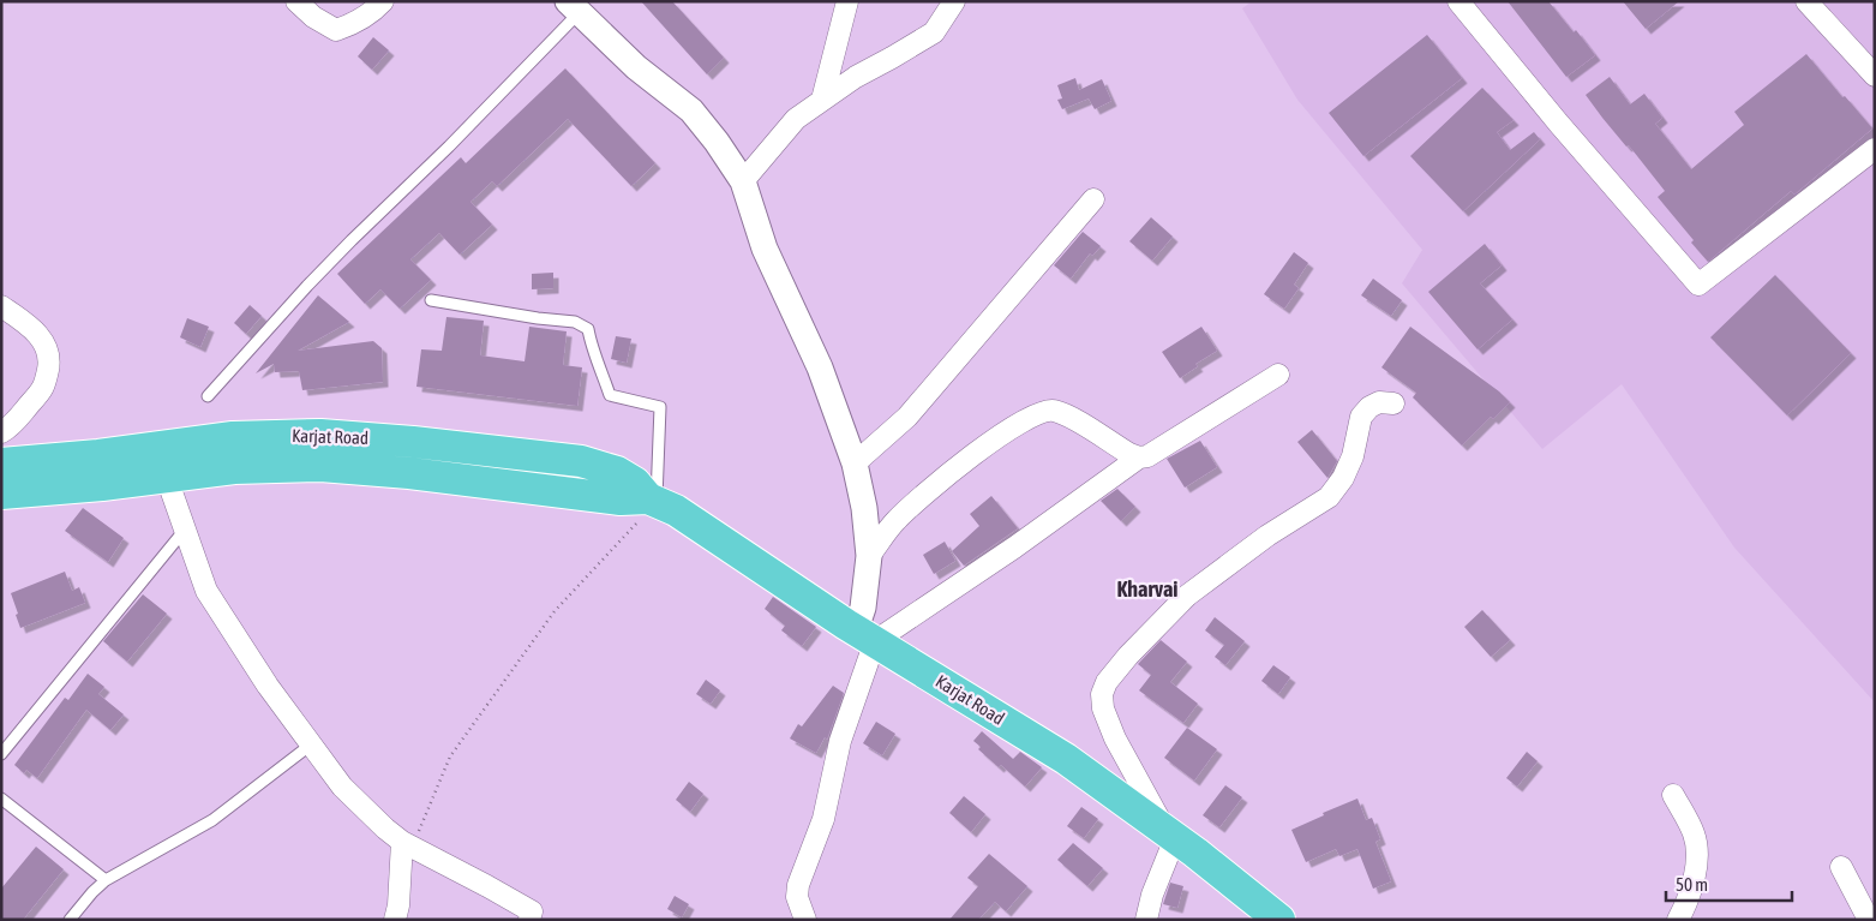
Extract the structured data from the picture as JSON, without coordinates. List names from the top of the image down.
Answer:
{
  "streets": {
    "main road": ["Karjat Road"]
  },
  "districts": ["Kharvai"],
  "scale_bar": "50 m"
}
